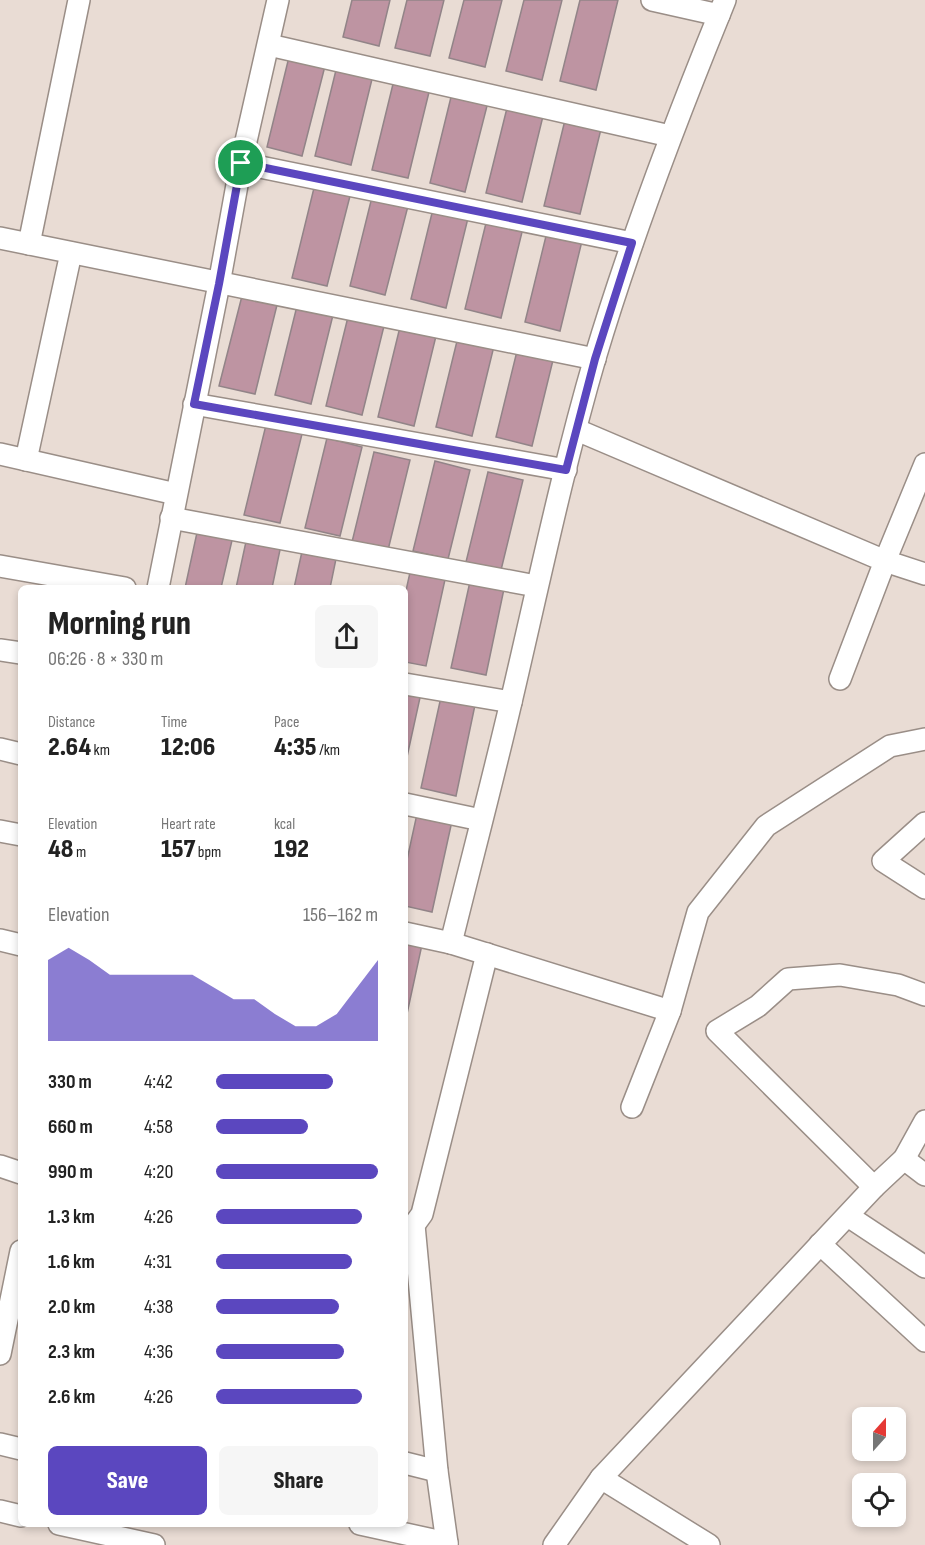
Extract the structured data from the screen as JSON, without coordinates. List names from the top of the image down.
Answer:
{
  "north": "top",
  "page": {
    "heading": ["Morning run", "06:26 · 8 × 330 m"],
    "stats": [
      ["Distance", "2.64 km"],
      ["Time", "12:06"],
      ["Pace", "4:35 /km"],
      ["Elevation", "48 m"],
      ["Heart rate", "157 bpm"],
      ["kcal", "192"]
    ],
    "chart": ["Elevation", "156–162 m"],
    "list": [
      {
        "name": "330 m",
        "note": "4:42"
      },
      {
        "name": "660 m",
        "note": "4:58"
      },
      {
        "name": "990 m",
        "note": "4:20"
      },
      {
        "name": "1.3 km",
        "note": "4:26"
      },
      {
        "name": "1.6 km",
        "note": "4:31"
      },
      {
        "name": "2.0 km",
        "note": "4:38"
      },
      {
        "name": "2.3 km",
        "note": "4:36"
      },
      {
        "name": "2.6 km",
        "note": "4:26"
      }
    ],
    "buttons": ["Save", "Share"]
  }
}
